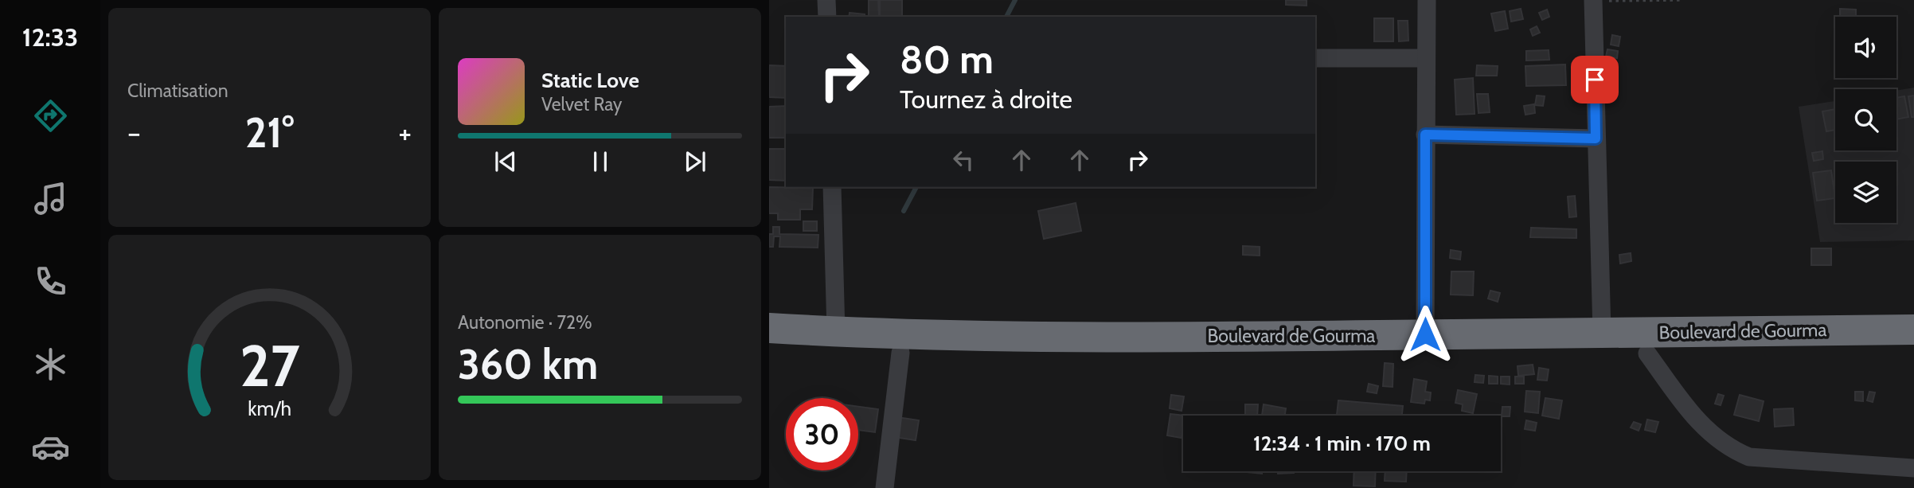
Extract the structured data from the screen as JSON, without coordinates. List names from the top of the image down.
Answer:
{
  "streets": {
    "highway": ["Boulevard de Gourma"]
  },
  "page": {
    "tabs": "12:33",
    "tile": [
      "Climatisation",
      ["Autonomie · 72%", "360 km"]
    ],
    "turn": ["80 m", "Tournez à droite"],
    "song": ["Static Love", "Velvet Ray"],
    "heat": ["−", "21°", "+"],
    "limit": "30",
    "trip": "12:34 · 1 min · 170 m",
    "gauge": ["27", "km/h"]
  }
}
